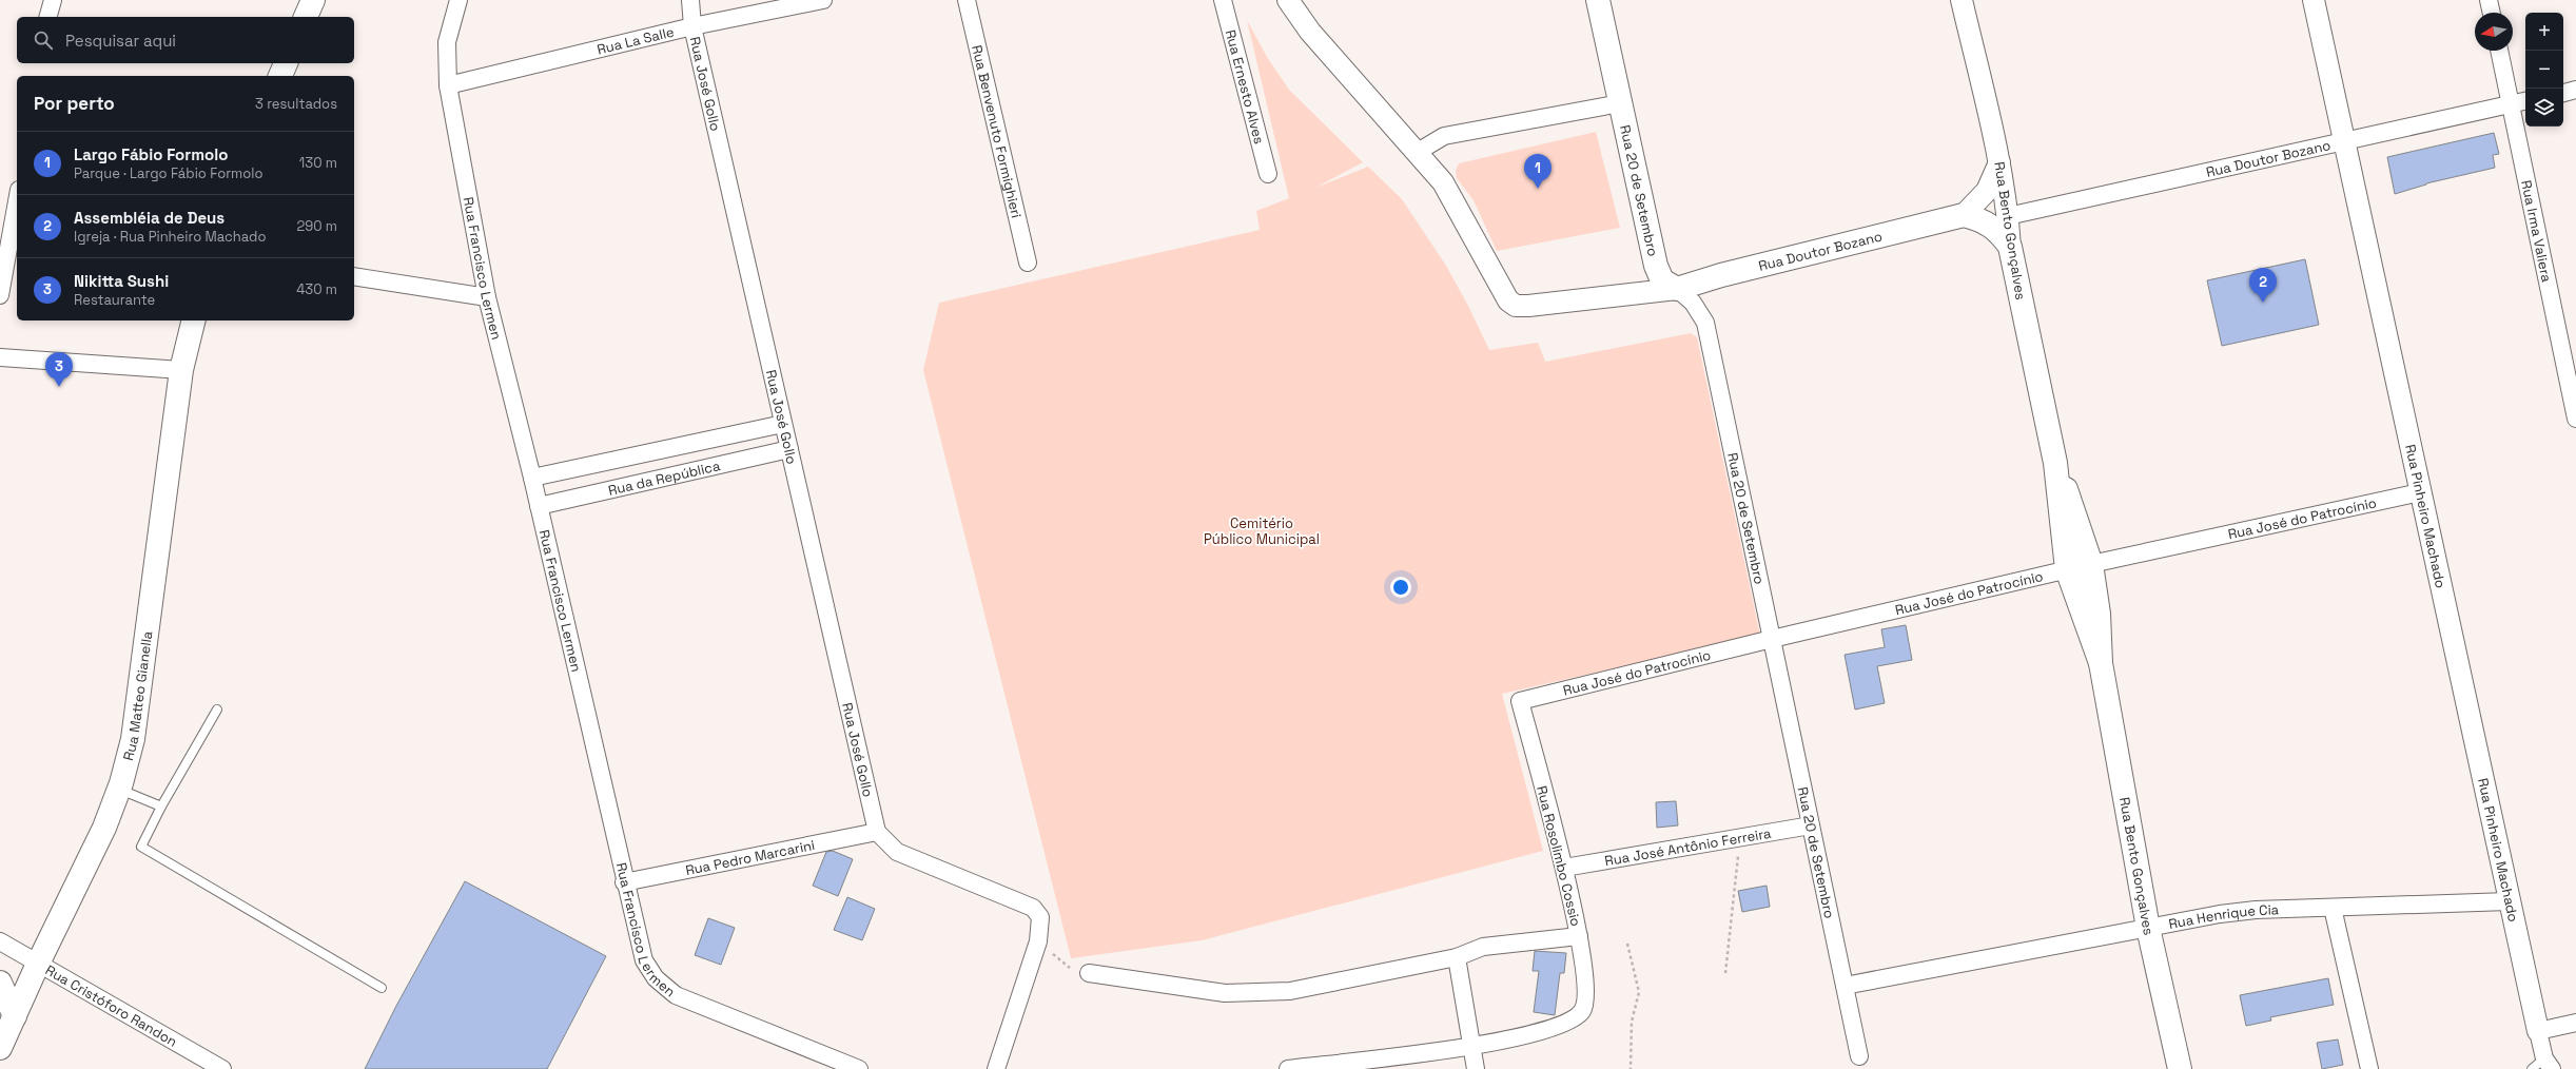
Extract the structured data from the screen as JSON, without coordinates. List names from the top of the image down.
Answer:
{
  "streets": {
    "main road": [
      "Rua Doutor Bozano",
      "Rua 20 de Setembro",
      "Rua Bento Gonçalves",
      "Rua Matteo Gianella"
    ],
    "street": [
      "Rua La Salle",
      "Rua José Gollo",
      "Rua Ernesto Alves",
      "Rua Benvenuto Formighieri",
      "Rua Irma Valiera",
      "Rua Francisco Lermen",
      "Rua da República",
      "Rua Pinheiro Machado",
      "Rua José do Patrocínio",
      "Rua José Antônio Ferreira",
      "Rua Rosolimbo Cossio",
      "Rua Pedro Marcarini",
      "Rua Henrique Cia",
      "Rua Cristóforo Randon"
    ]
  },
  "crossings": [
    ["Rua La Salle", "Rua José Gollo"],
    ["Rua La Salle", "Rua Francisco Lermen"],
    ["Rua José Gollo", "Rua da República"],
    ["Rua José Gollo", "Rua Pedro Marcarini"],
    ["Rua Doutor Bozano", "Rua 20 de Setembro"],
    ["Rua Doutor Bozano", "Rua Bento Gonçalves"],
    ["Rua Doutor Bozano", "Rua Irma Valiera"],
    ["Rua Doutor Bozano", "Rua Pinheiro Machado"],
    ["Rua 20 de Setembro", "Rua José do Patrocínio"],
    ["Rua 20 de Setembro", "Rua José Antônio Ferreira"],
    ["Rua 20 de Setembro", "Rua Henrique Cia"],
    ["Rua Bento Gonçalves", "Rua José do Patrocínio"],
    ["Rua Bento Gonçalves", "Rua Henrique Cia"],
    ["Rua Francisco Lermen", "Rua da República"],
    ["Rua Francisco Lermen", "Rua Pedro Marcarini"],
    ["Rua Pinheiro Machado", "Rua José do Patrocínio"],
    ["Rua Pinheiro Machado", "Rua Henrique Cia"],
    ["Rua José do Patrocínio", "Rua Rosolimbo Cossio"],
    ["Rua Matteo Gianella", "Rua Cristóforo Randon"],
    ["Rua José Antônio Ferreira", "Rua Rosolimbo Cossio"]
  ],
  "parks": ["Cemitério Público Municipal"],
  "north": "left",
  "page": {
    "map_buttons": ["+", "−"],
    "search": "Pesquisar aqui",
    "heading": ["Por perto", "3 resultados"],
    "list": [
      {
        "mark": "1",
        "name": "Largo Fábio Formolo",
        "note": "Parque · Largo Fábio Formolo",
        "value": "130 m"
      },
      {
        "mark": "2",
        "name": "Assembléia de Deus",
        "note": "Igreja · Rua Pinheiro Machado",
        "value": "290 m"
      },
      {
        "mark": "3",
        "name": "Nikitta Sushi",
        "note": "Restaurante",
        "value": "430 m"
      }
    ],
    "pins": ["1", "2", "3"]
  }
}
